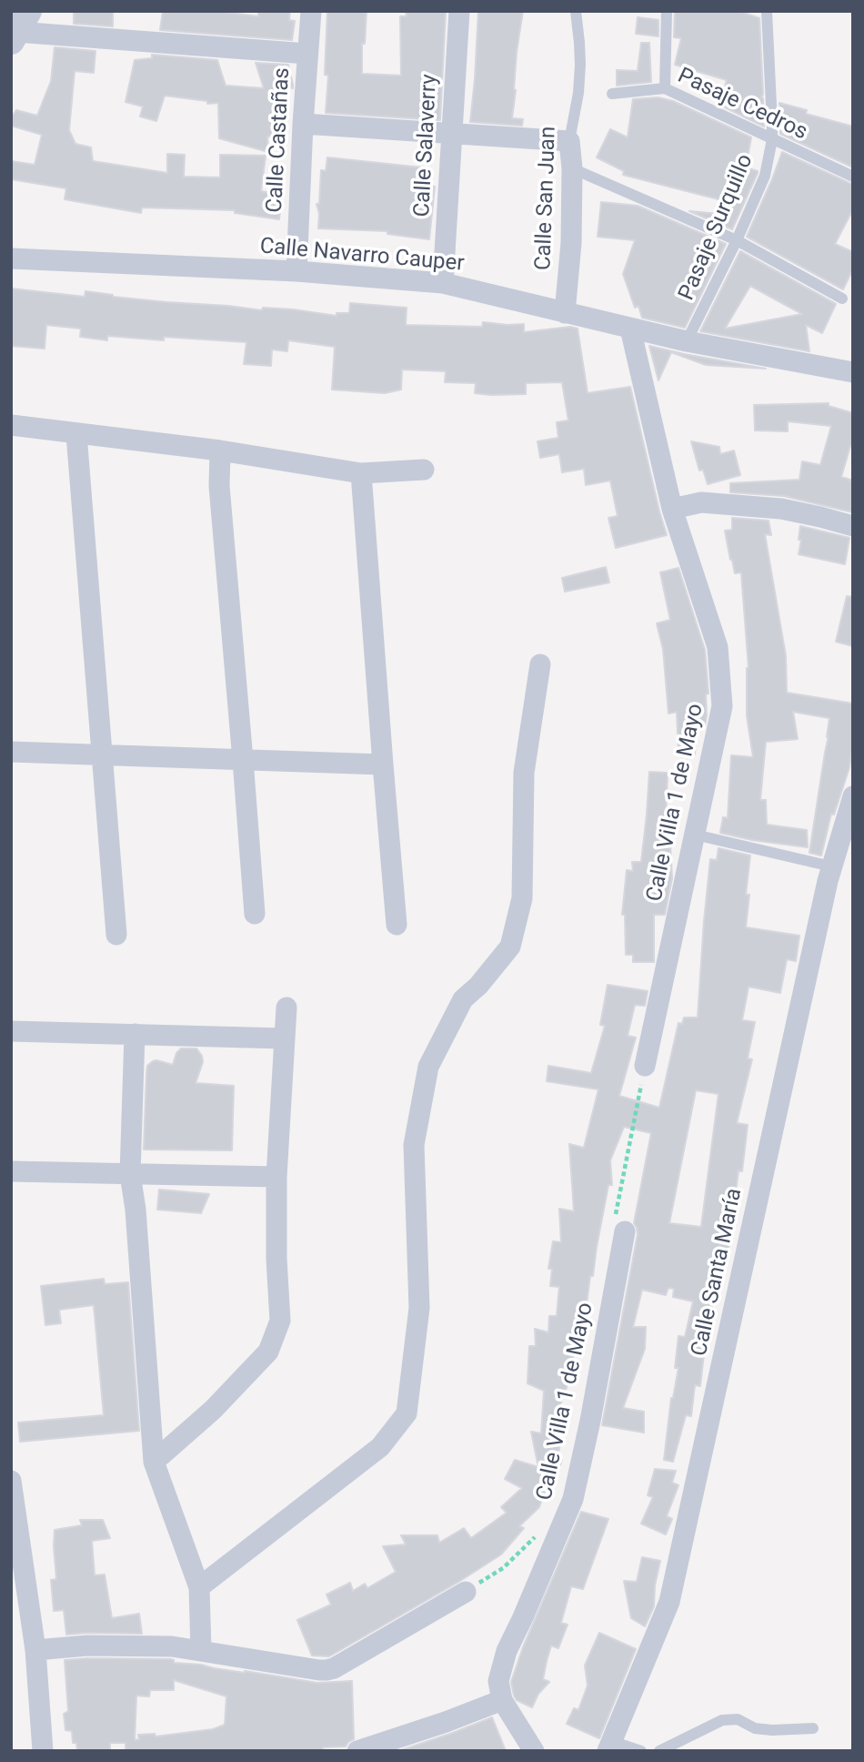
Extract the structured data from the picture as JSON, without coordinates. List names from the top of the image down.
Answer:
{
  "streets": {
    "street": [
      "Calle Castañas",
      "Calle Salaverry",
      "Calle San Juan",
      "Calle Navarro Cauper",
      "Calle Villa 1 de Mayo",
      "Calle Santa María"
    ],
    "lane": ["Pasaje Cedros", "Pasaje Surquillo"]
  },
  "crossings": [
    ["Pasaje Cedros", "Pasaje Surquillo"],
    ["Calle Castañas", "Calle Navarro Cauper"],
    ["Calle Salaverry", "Calle Navarro Cauper"],
    ["Calle San Juan", "Calle Navarro Cauper"],
    ["Pasaje Surquillo", "Calle Navarro Cauper"],
    ["Calle Navarro Cauper", "Calle Villa 1 de Mayo"]
  ]
}
